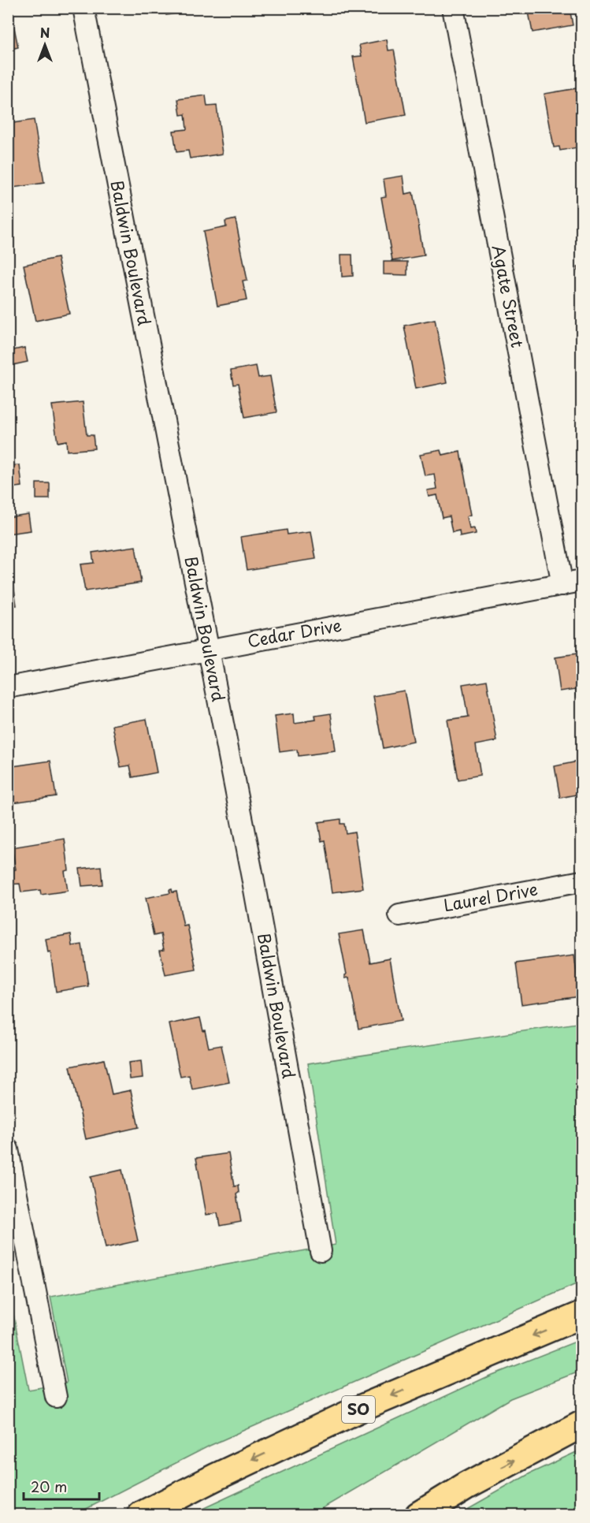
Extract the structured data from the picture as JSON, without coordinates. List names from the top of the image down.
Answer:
{
  "streets": {
    "highway": ["SO"],
    "street": [
      "Baldwin Boulevard",
      "Agate Street",
      "Cedar Drive",
      "Laurel Drive"
    ]
  },
  "crossings": [
    ["Baldwin Boulevard", "Cedar Drive"],
    ["Agate Street", "Cedar Drive"]
  ],
  "scale_bar": "20 m",
  "north": "top"
}
